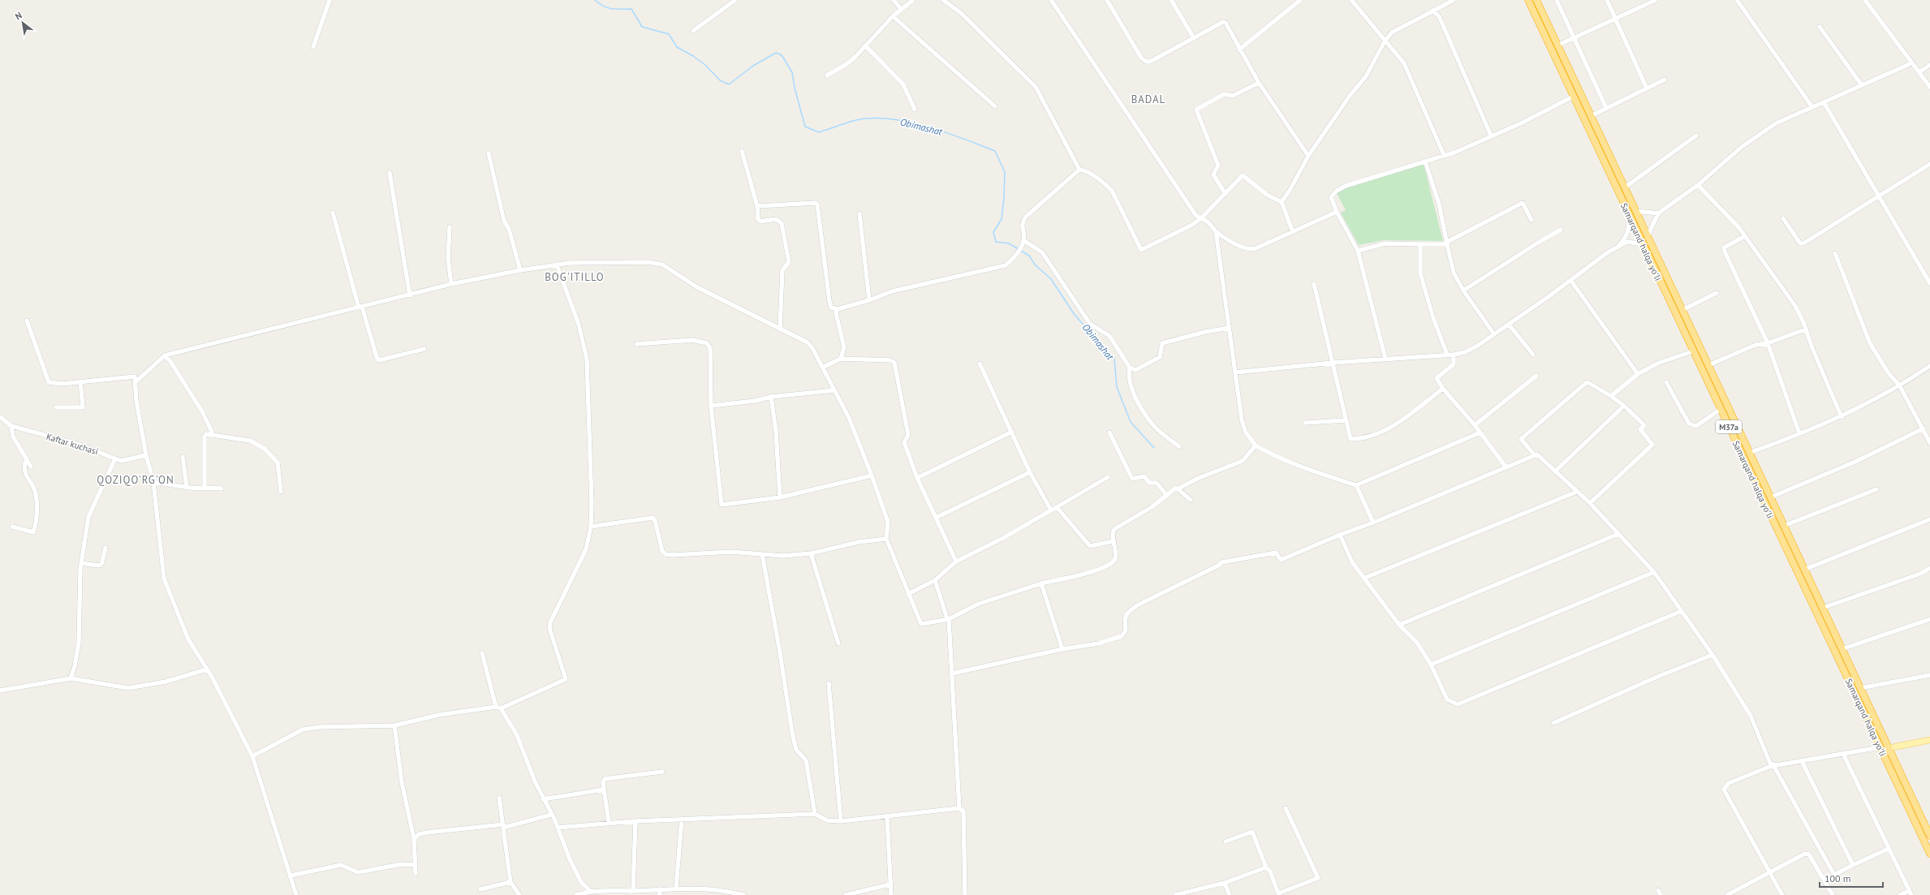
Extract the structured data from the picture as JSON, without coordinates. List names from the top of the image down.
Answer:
{
  "streets": {
    "highway": ["Samarqand halqa yoʻli", "M37a"],
    "street": ["Kaftar kuchasi"]
  },
  "districts": ["BADAL", "BOG'ITILLO", "QOZIQO'RG'ON"],
  "water": ["Obimashat"],
  "scale_bar": "100 m",
  "north": "top left"
}
